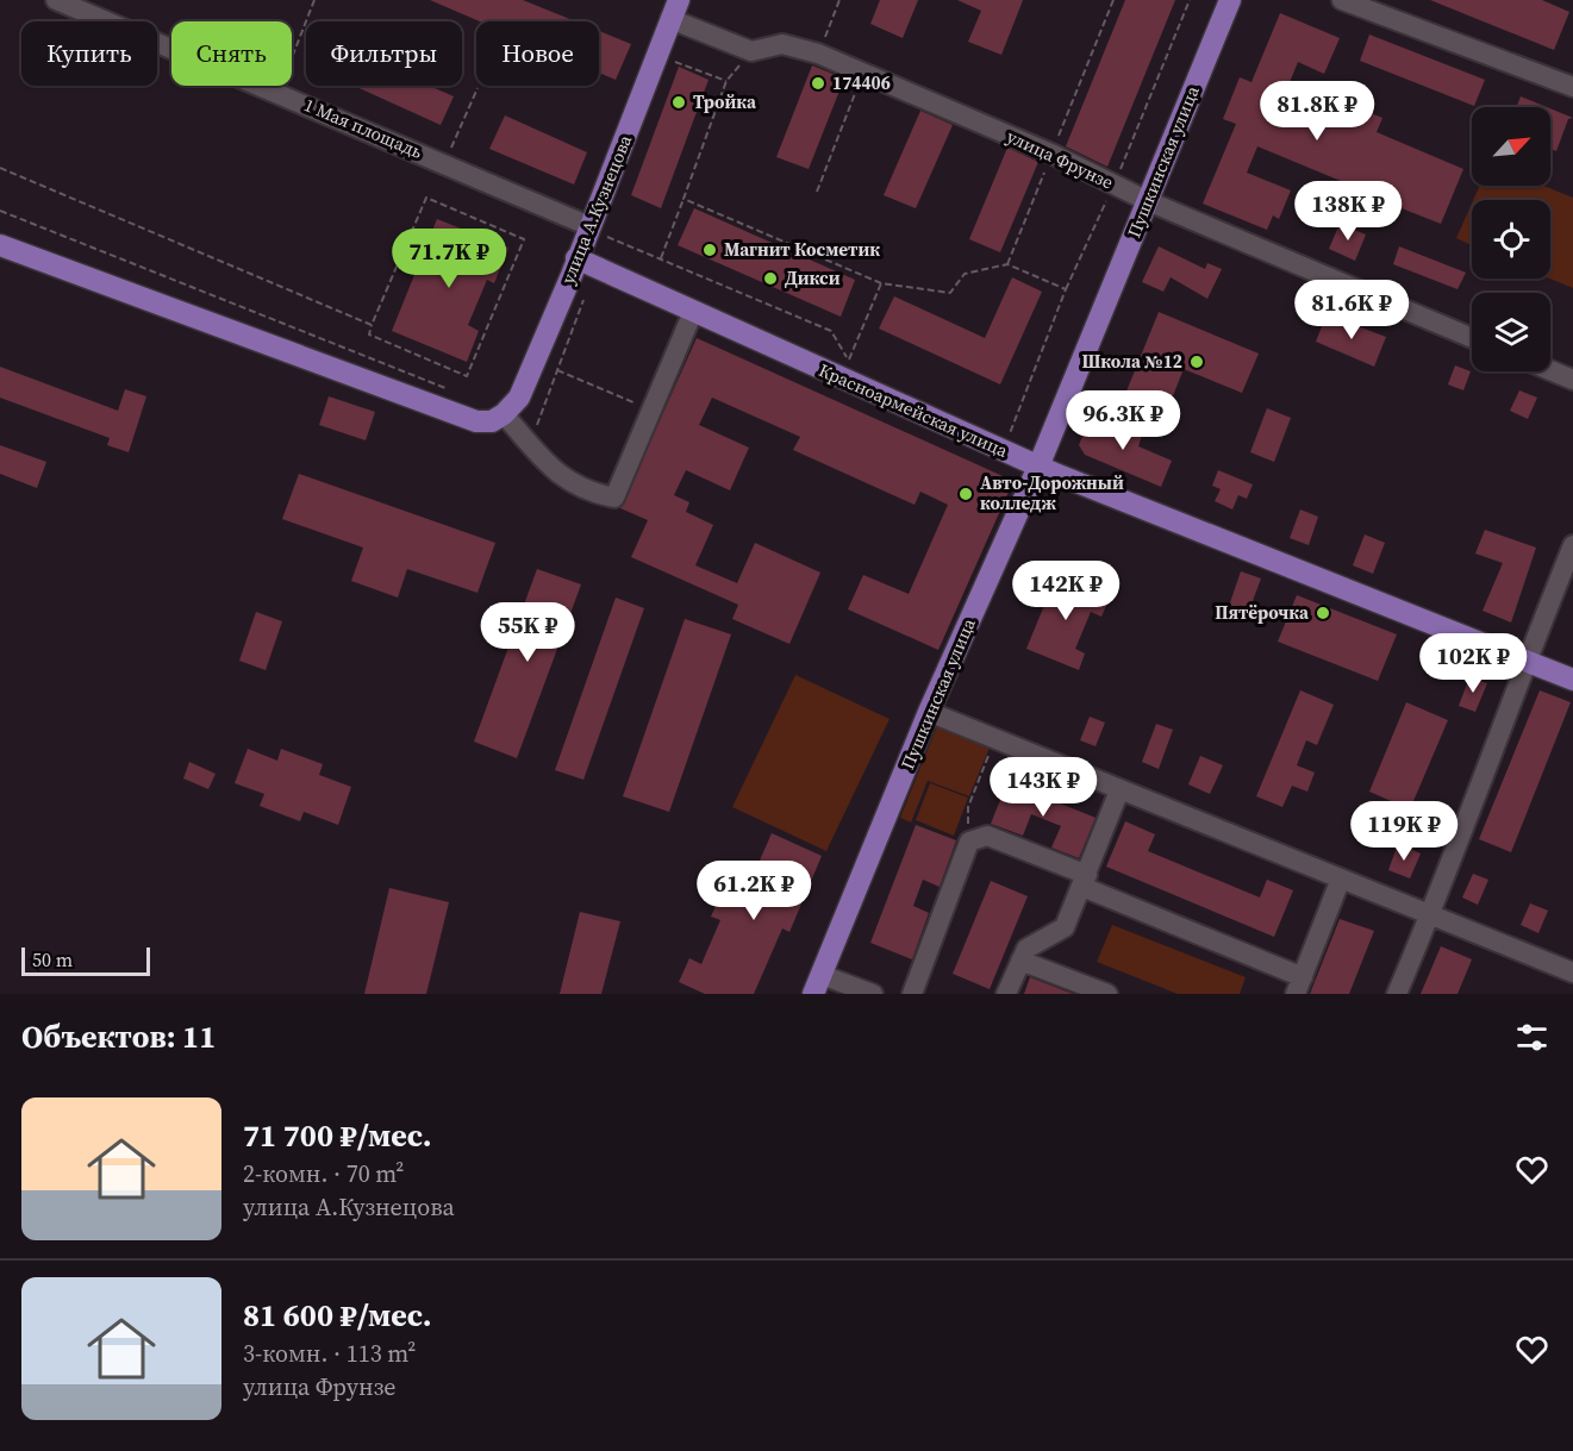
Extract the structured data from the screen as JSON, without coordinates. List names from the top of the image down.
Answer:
{
  "streets": {
    "main road": ["Пушкинская улица", "улица А.Кузнецова", "Красноармейская улица"],
    "street": ["1 Мая площадь", "улица Фрунзе"]
  },
  "crossings": [
    ["1 Мая площадь", "улица А.Кузнецова"],
    ["улица Фрунзе", "Пушкинская улица"],
    ["улица Фрунзе", "улица А.Кузнецова"],
    ["Пушкинская улица", "Красноармейская улица"],
    ["улица А.Кузнецова", "Красноармейская улица"]
  ],
  "places": [
    "174406",
    "Тройка",
    "Магнит Косметик",
    "Дикси",
    "Школа №12",
    "Авто-Дорожный колледж",
    "Пятёрочка"
  ],
  "scale_bar": "50 m",
  "north": "top right",
  "page": {
    "chip": [
      "Купить",
      "Снять",
      "Фильтры",
      "Новое"
    ],
    "price": [
      "81.8K ₽",
      "138K ₽",
      "71.7K ₽",
      "81.6K ₽",
      "96.3K ₽",
      "142K ₽",
      "55K ₽",
      "102K ₽",
      "143K ₽",
      "119K ₽",
      "61.2K ₽"
    ],
    "scale": "50 m",
    "heading": "Объектов: 11",
    "list": [
      {
        "name": "71 700 ₽/мес.",
        "note": "2-комн. · 70 m² · улица А.Кузнецова"
      },
      {
        "name": "81 600 ₽/мес.",
        "note": "3-комн. · 113 m² · улица Фрунзе"
      }
    ]
  }
}
